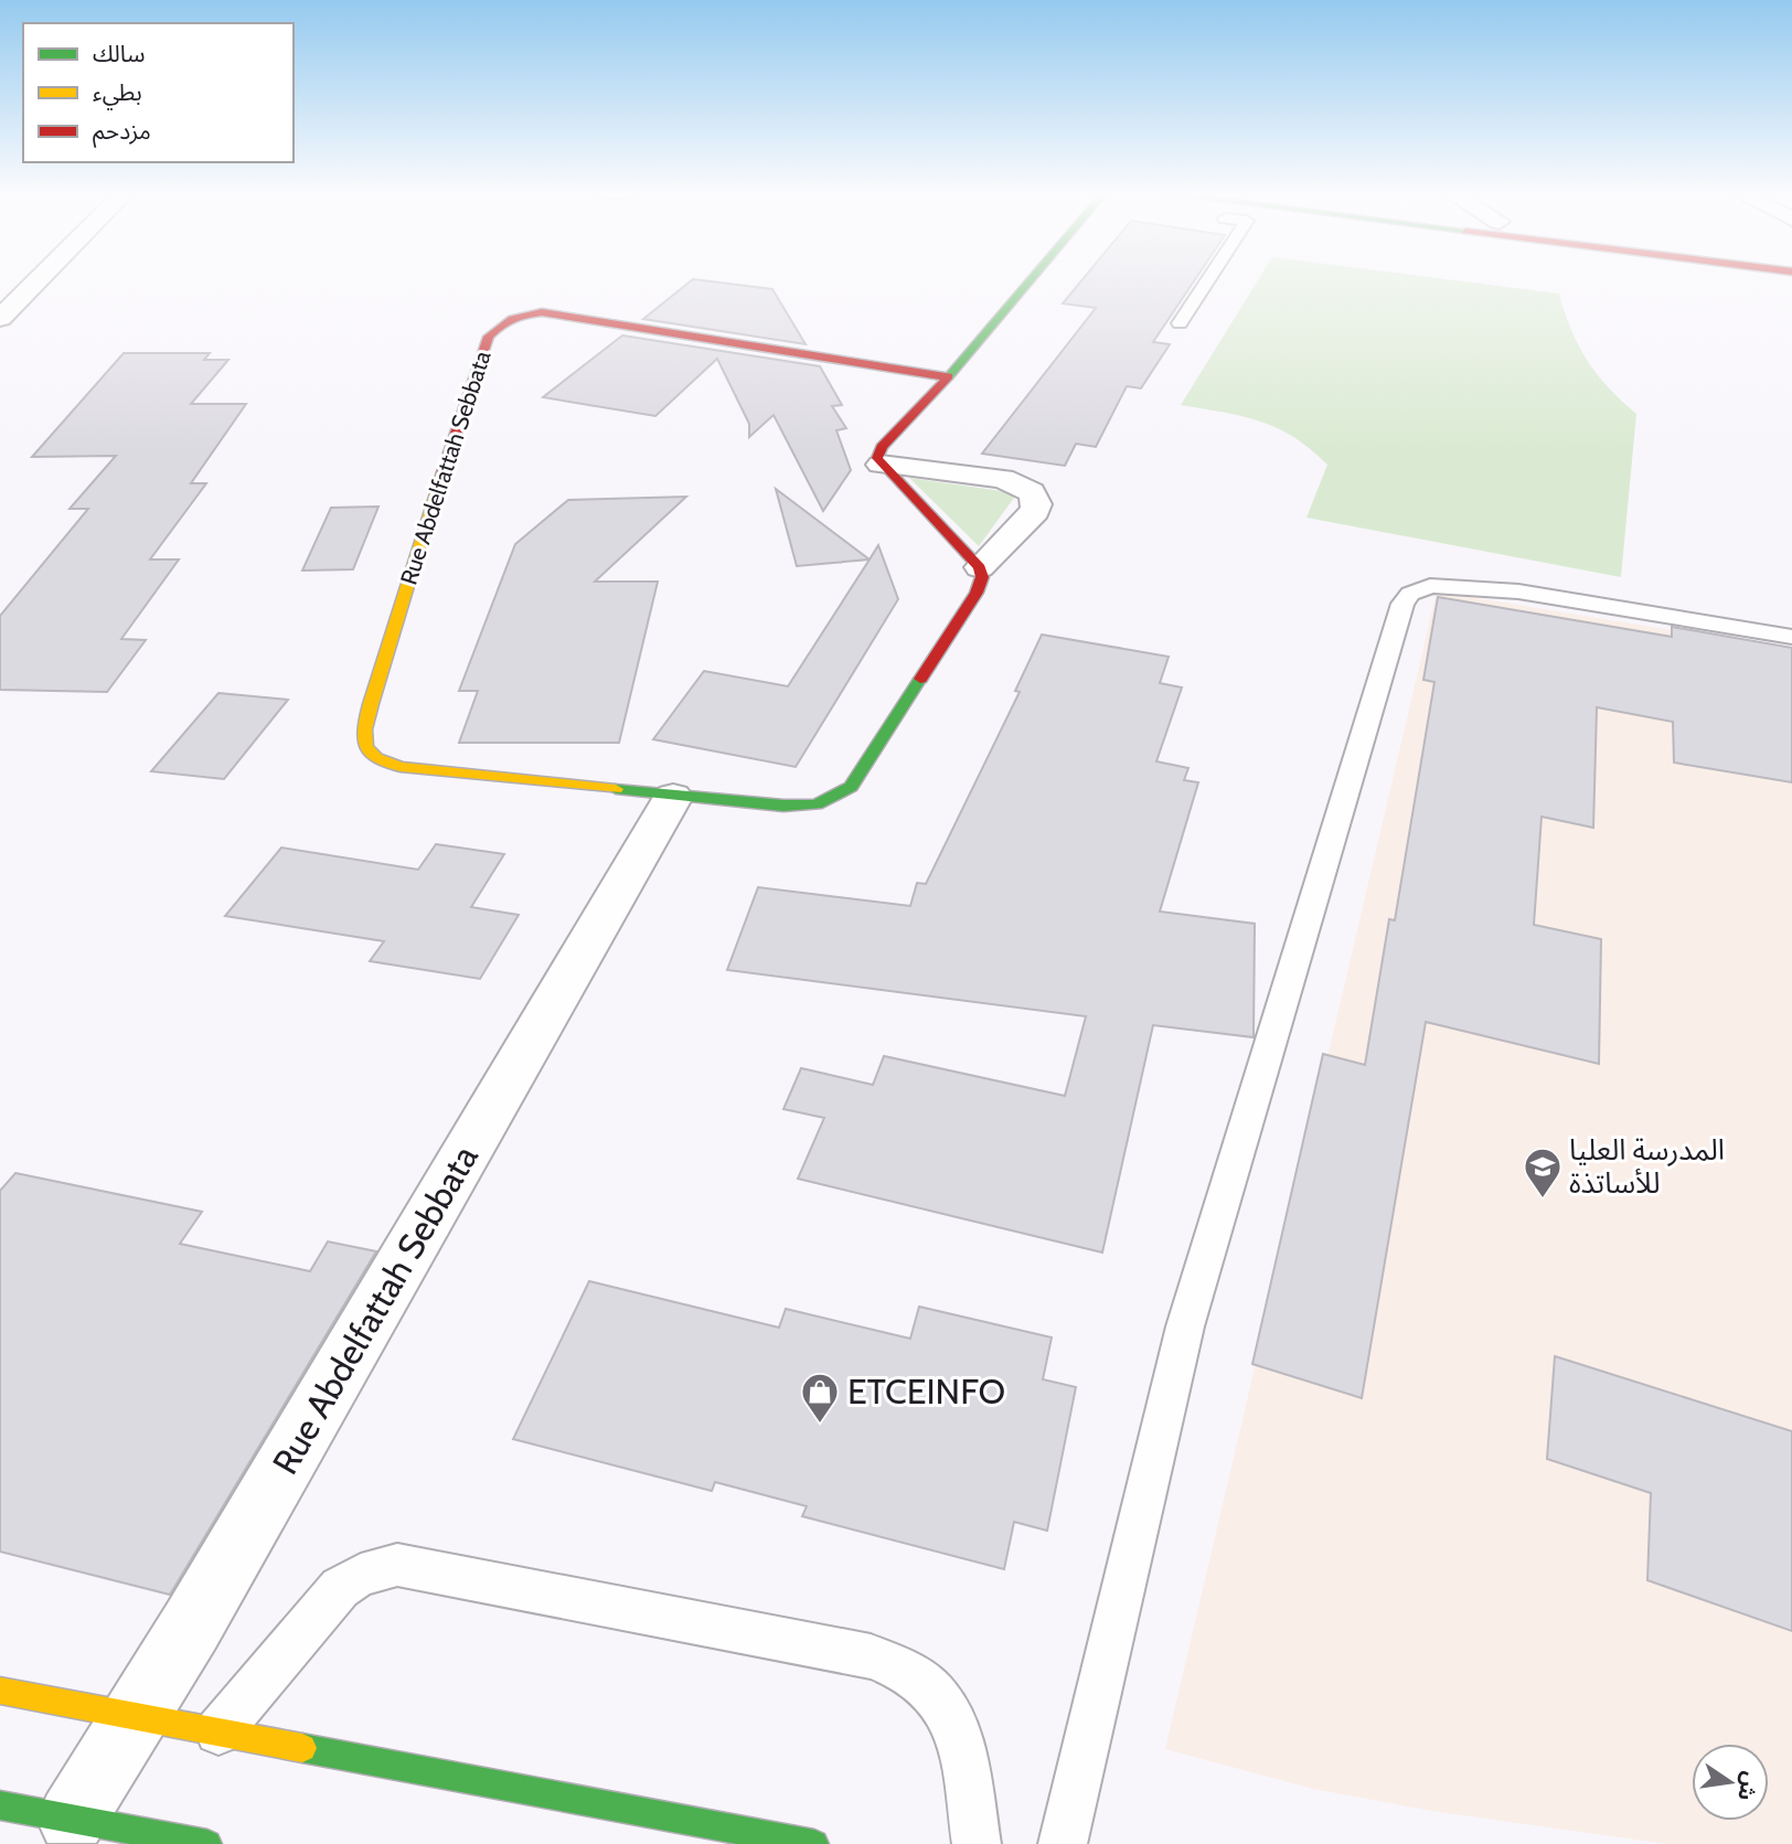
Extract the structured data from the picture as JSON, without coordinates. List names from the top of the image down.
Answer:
{
  "streets": {
    "street": ["Rue Abdelfattah Sebbata"]
  },
  "places": {
    "school or university": ["المدرسة العليا للأساتذة"],
    "shop": ["ETCEINFO"]
  },
  "legend": ["سالك", "بطيء", "مزدحم"],
  "north": "right"
}
